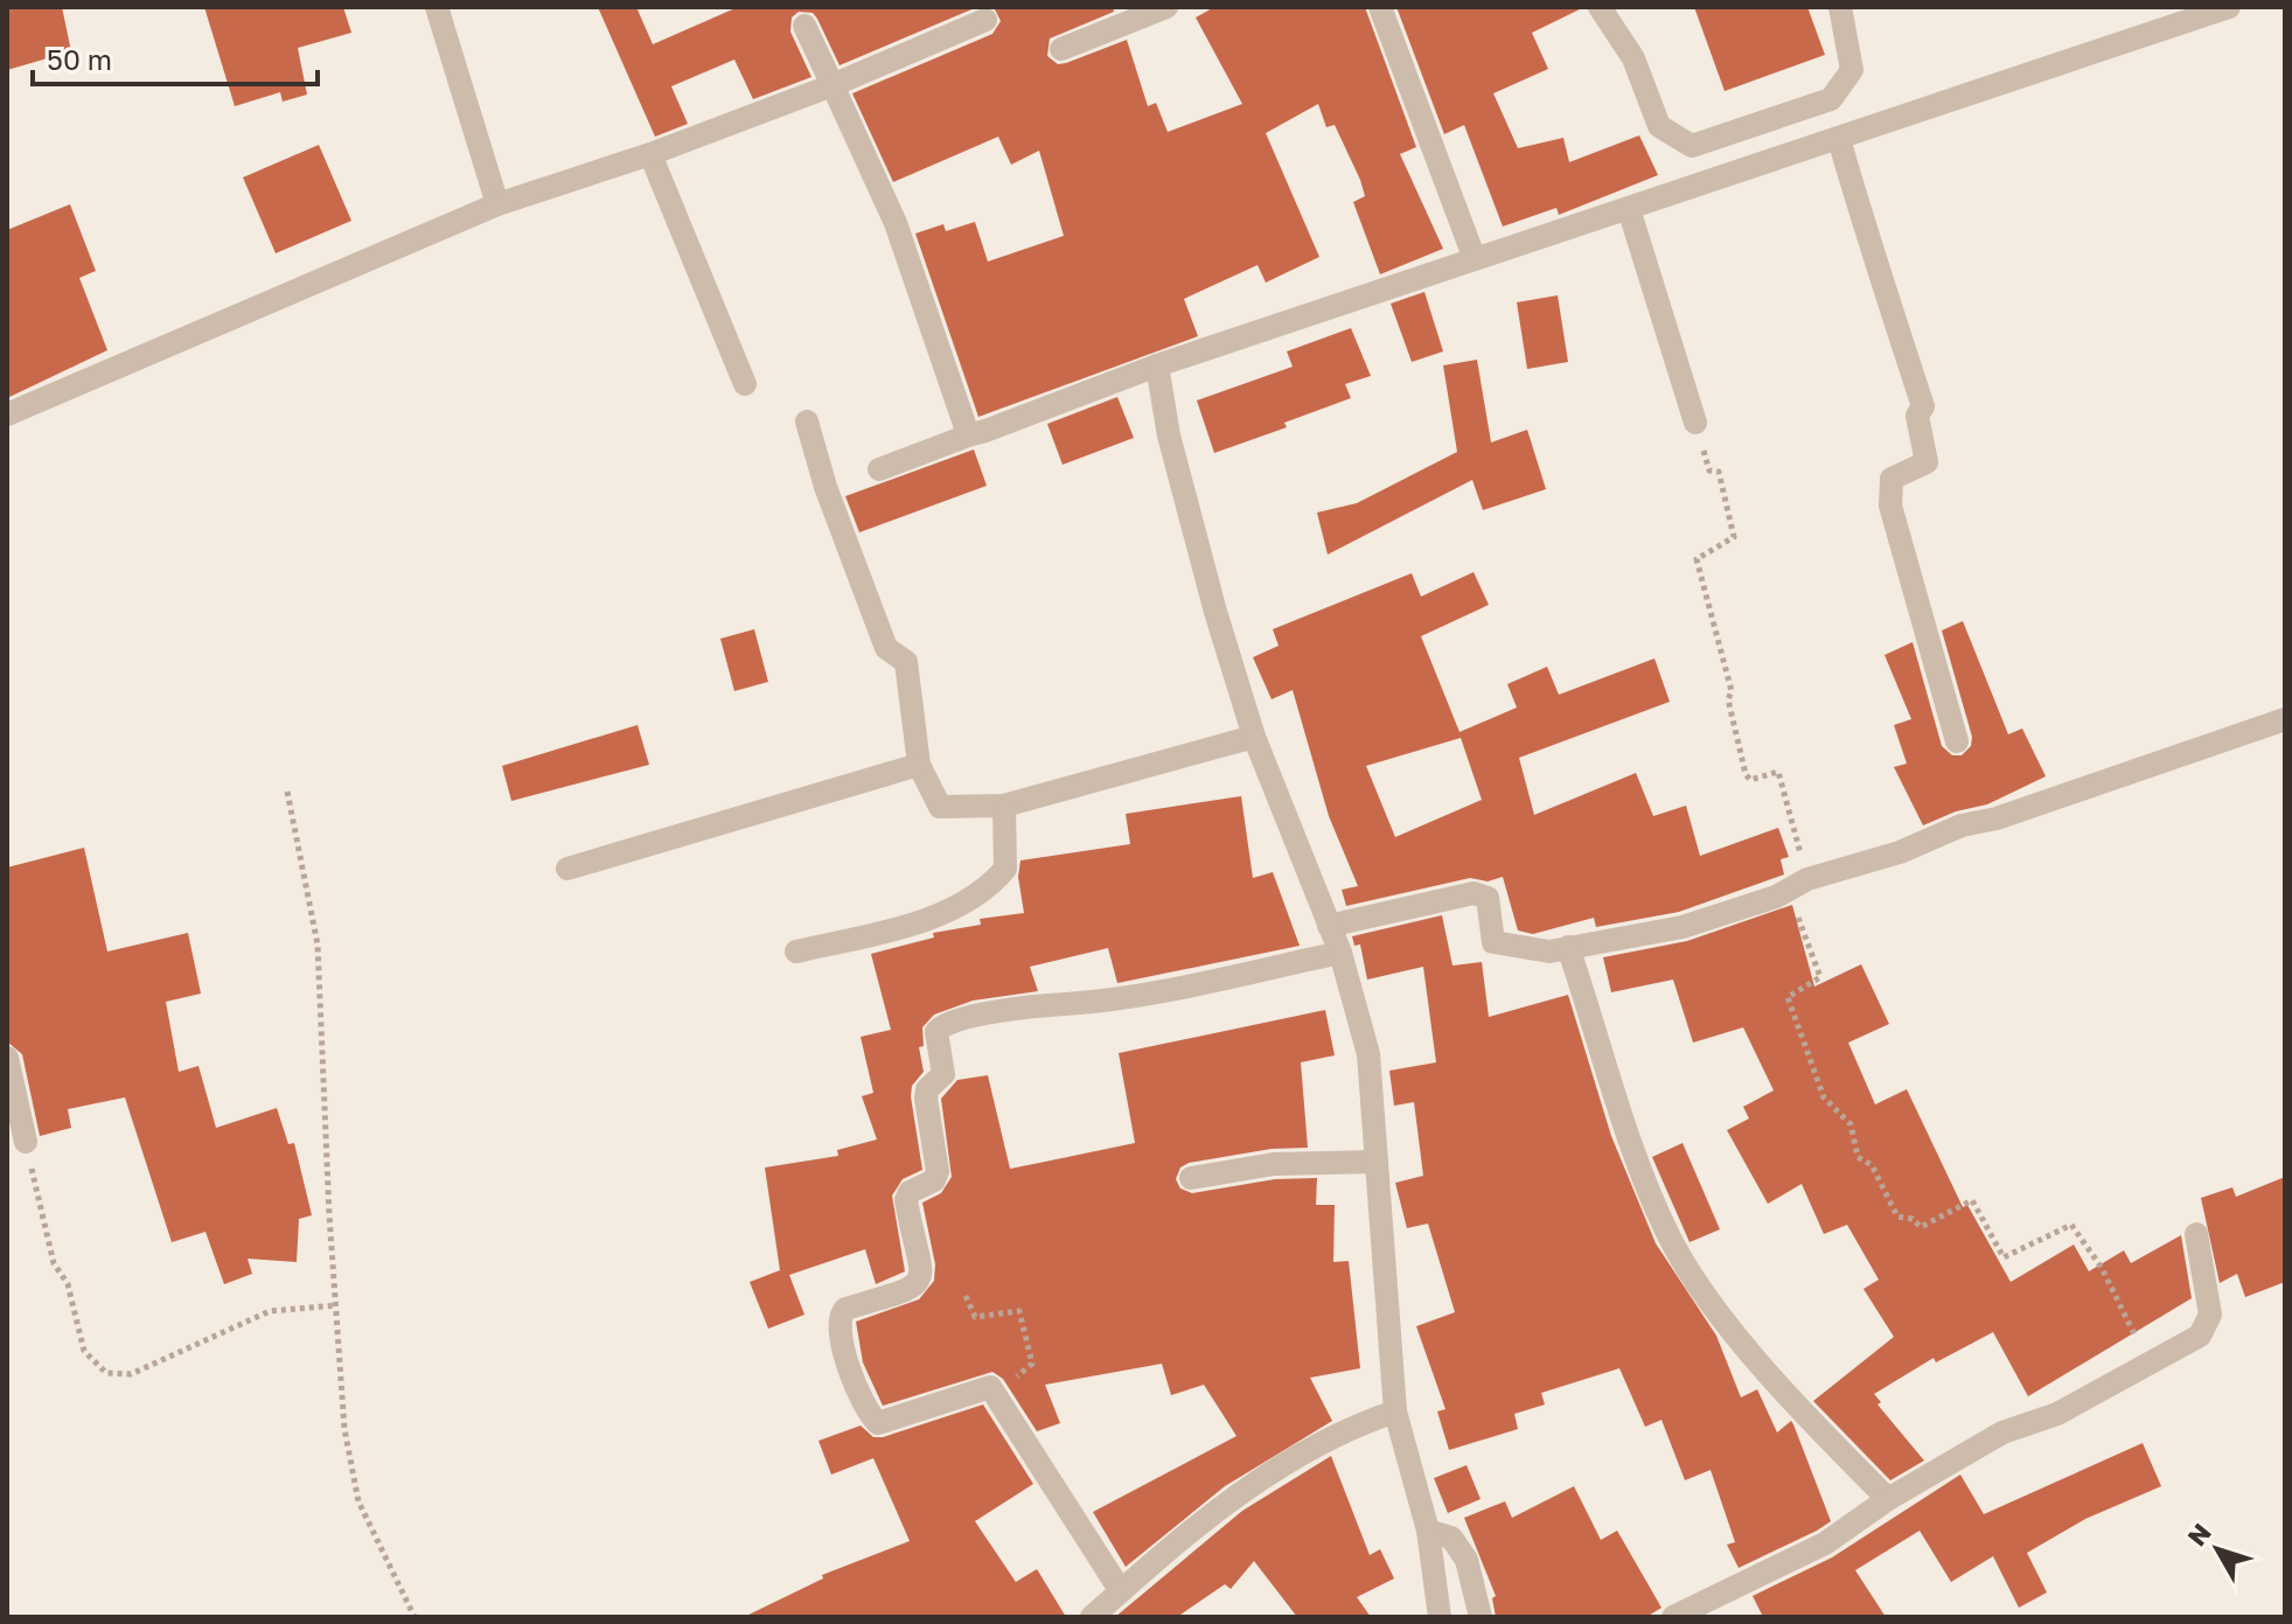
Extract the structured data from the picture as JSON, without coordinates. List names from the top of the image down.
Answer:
{
  "scale_bar": "50 m",
  "north": "top left"
}
